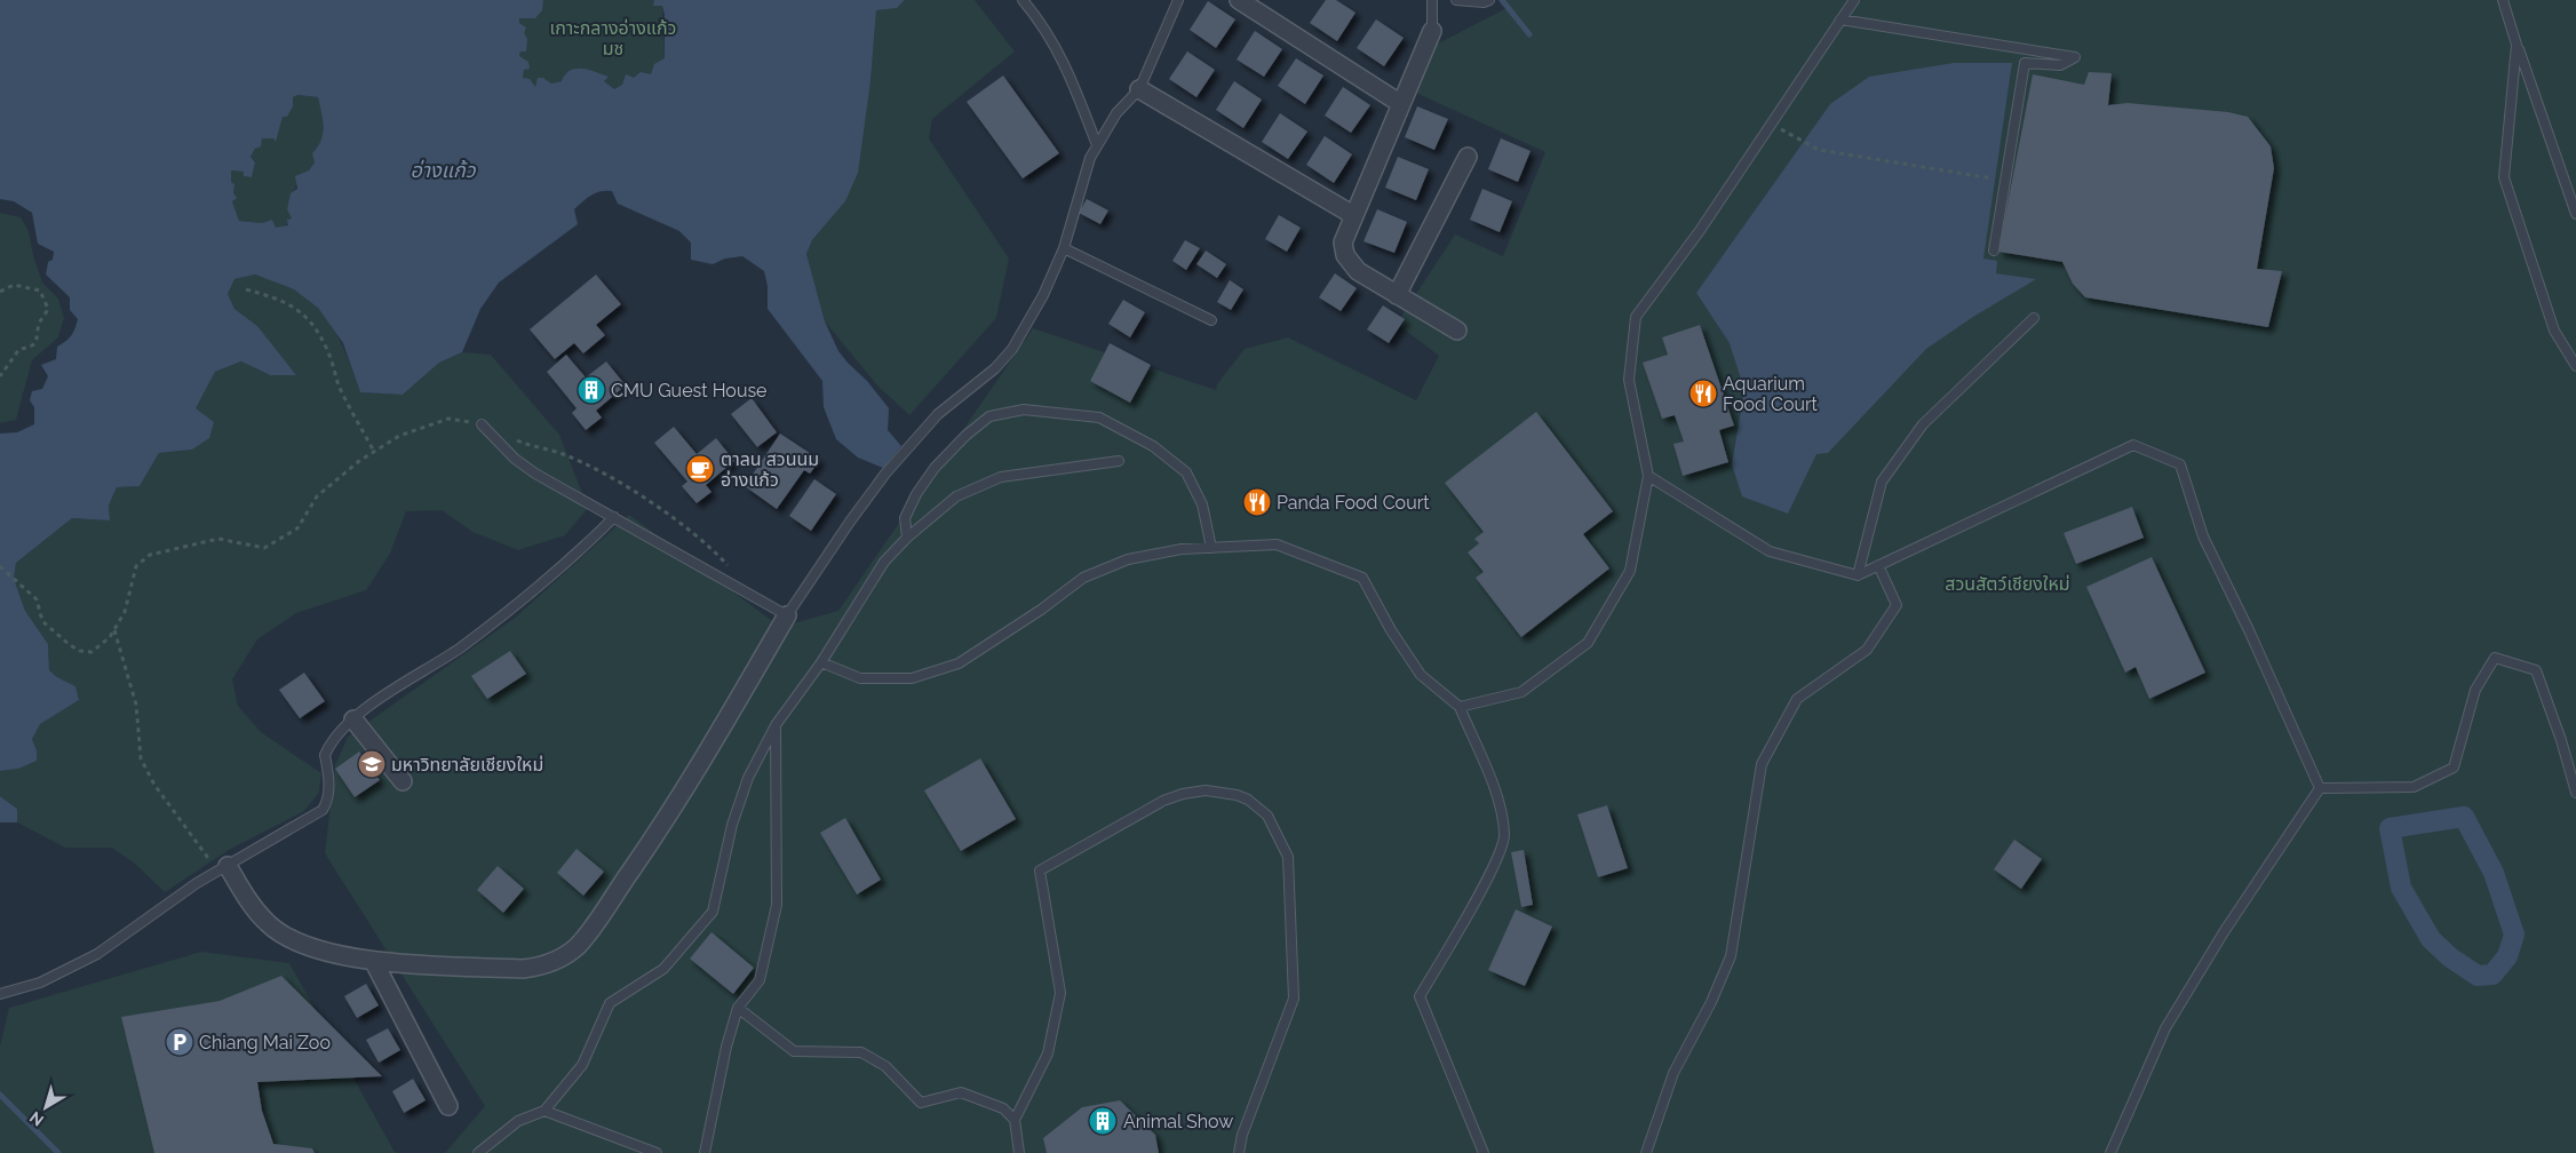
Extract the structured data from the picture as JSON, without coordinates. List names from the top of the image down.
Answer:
{
  "water": ["อ่างแก้ว"],
  "parks": ["เกาะกลางอ่างแก้ว มช", "สวนสัตว์เชียงใหม่"],
  "places": {
    "building": ["CMU Guest House", "Animal Show"],
    "restaurant": ["Aquarium Food Court", "Panda Food Court"],
    "cafe": ["ตาลน สวนนม อ่างแก้ว"],
    "school or university": ["มหาวิทยาลัยเชียงใหม่"],
    "parking": ["Chiang Mai Zoo"]
  },
  "north": "bottom left"
}
